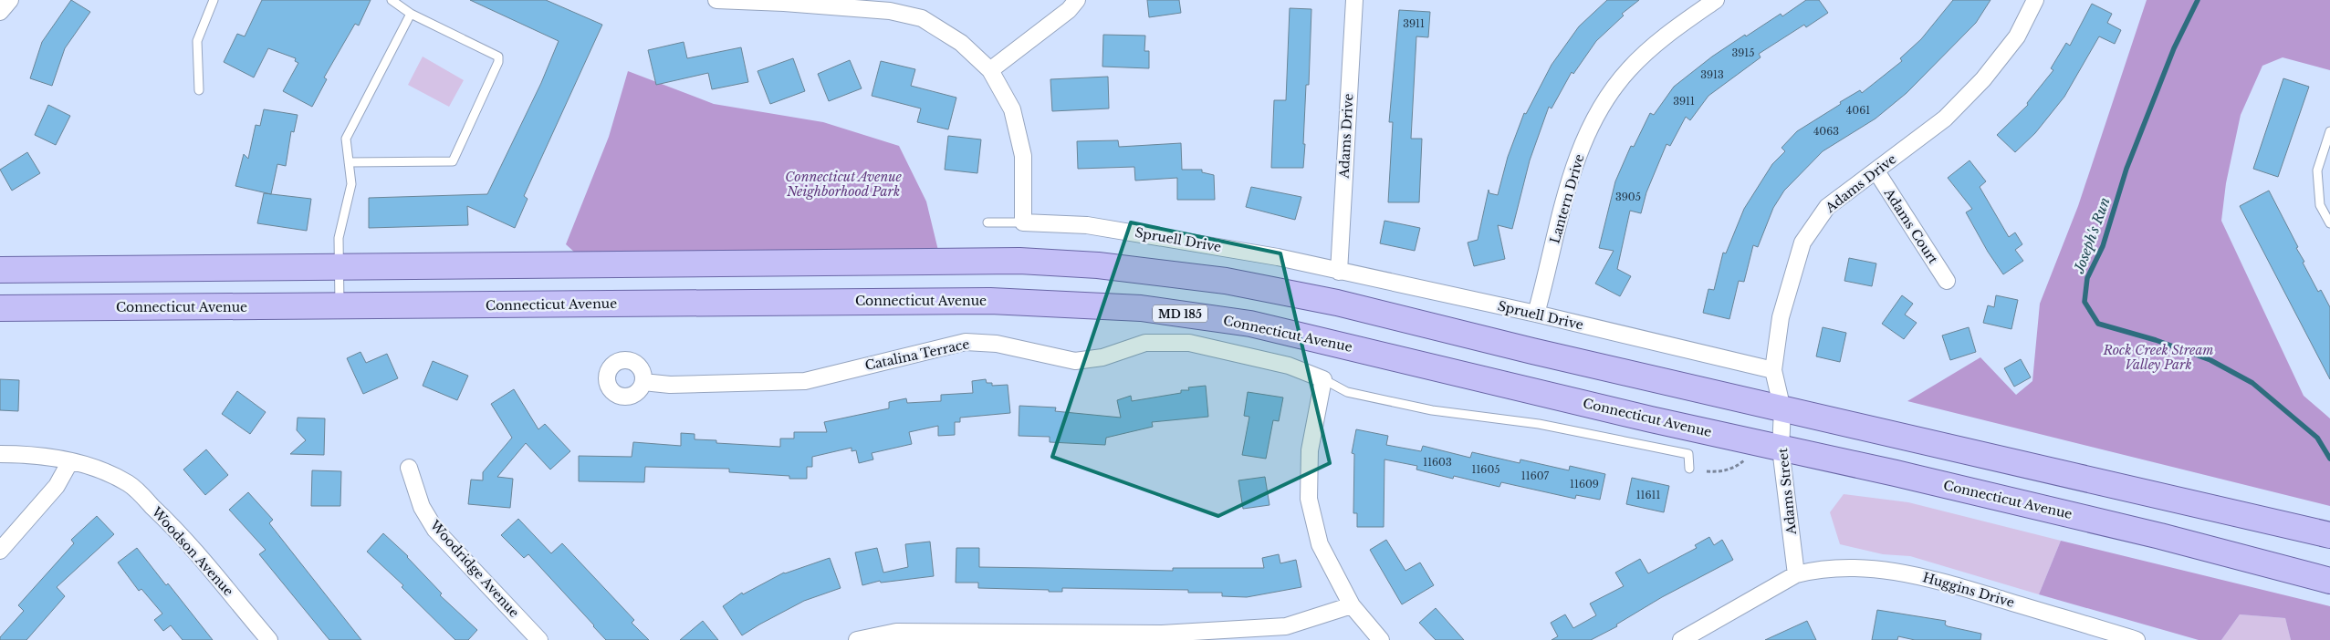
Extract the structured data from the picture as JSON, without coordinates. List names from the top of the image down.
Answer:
{
  "streets": {
    "main road": ["Connecticut Avenue", "MD 185"],
    "street": [
      "Adams Drive",
      "Lantern Drive",
      "Adams Court",
      "Spruell Drive",
      "Catalina Terrace",
      "Adams Street",
      "Woodson Avenue",
      "Woodridge Avenue",
      "Huggins Drive"
    ]
  },
  "crossings": [
    ["Adams Drive", "Adams Court"],
    ["Adams Drive", "Spruell Drive"],
    ["Adams Drive", "Adams Street"],
    ["Lantern Drive", "Spruell Drive"],
    ["Connecticut Avenue", "Adams Street"],
    ["Adams Street", "Huggins Drive"]
  ],
  "water": ["Joseph's Run"],
  "parks": ["Connecticut Avenue Neighborhood Park", "Rock Creek Stream Valley Park"],
  "house_numbers": [
    "3911",
    "3915",
    "3913",
    "3911",
    "4061",
    "4063",
    "3905",
    "11603",
    "11605",
    "11607",
    "11609",
    "11611"
  ]
}
